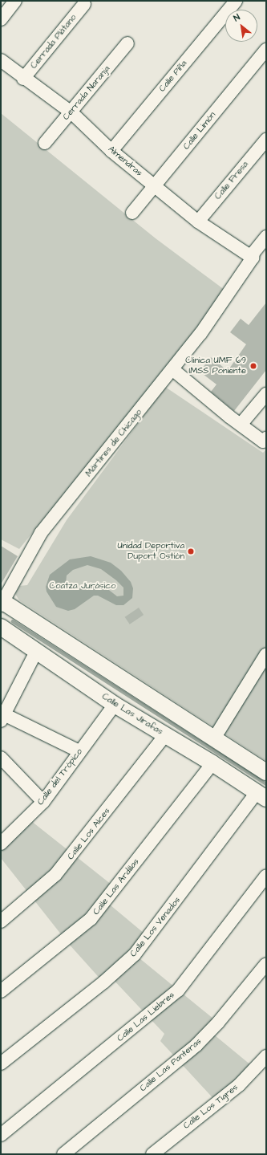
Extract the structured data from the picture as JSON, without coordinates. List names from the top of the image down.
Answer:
{
  "streets": {
    "main road": ["Calle Las Jirafas"],
    "street": [
      "Cerrada Plátano",
      "Calle Piña",
      "Cerrada Naranja",
      "Calle Limón",
      "Almendras",
      "Calle Fresa",
      "Mártires de Chicago",
      "Calle del Trópico",
      "Calle Los Alces",
      "Calle Las Ardillas",
      "Calle Los Venados",
      "Calle Las Liebres",
      "Calle Las Panteras",
      "Calle Los Tigres"
    ]
  },
  "crossings": [
    ["Cerrada Plátano", "Almendras"],
    ["Calle Piña", "Almendras"],
    ["Cerrada Naranja", "Almendras"],
    ["Calle Limón", "Almendras"],
    ["Almendras", "Calle Fresa"],
    ["Almendras", "Mártires de Chicago"],
    ["Calle Las Jirafas", "Calle del Trópico"],
    ["Calle Las Jirafas", "Calle Los Alces"],
    ["Calle Las Jirafas", "Calle Las Ardillas"],
    ["Calle Las Jirafas", "Calle Los Venados"]
  ],
  "parks": ["Coatza Jurásico"],
  "places": ["Clinica UMF 69 IMSS Poniente", "Unidad Deportiva Duport Ostión"],
  "north": "top left"
}
